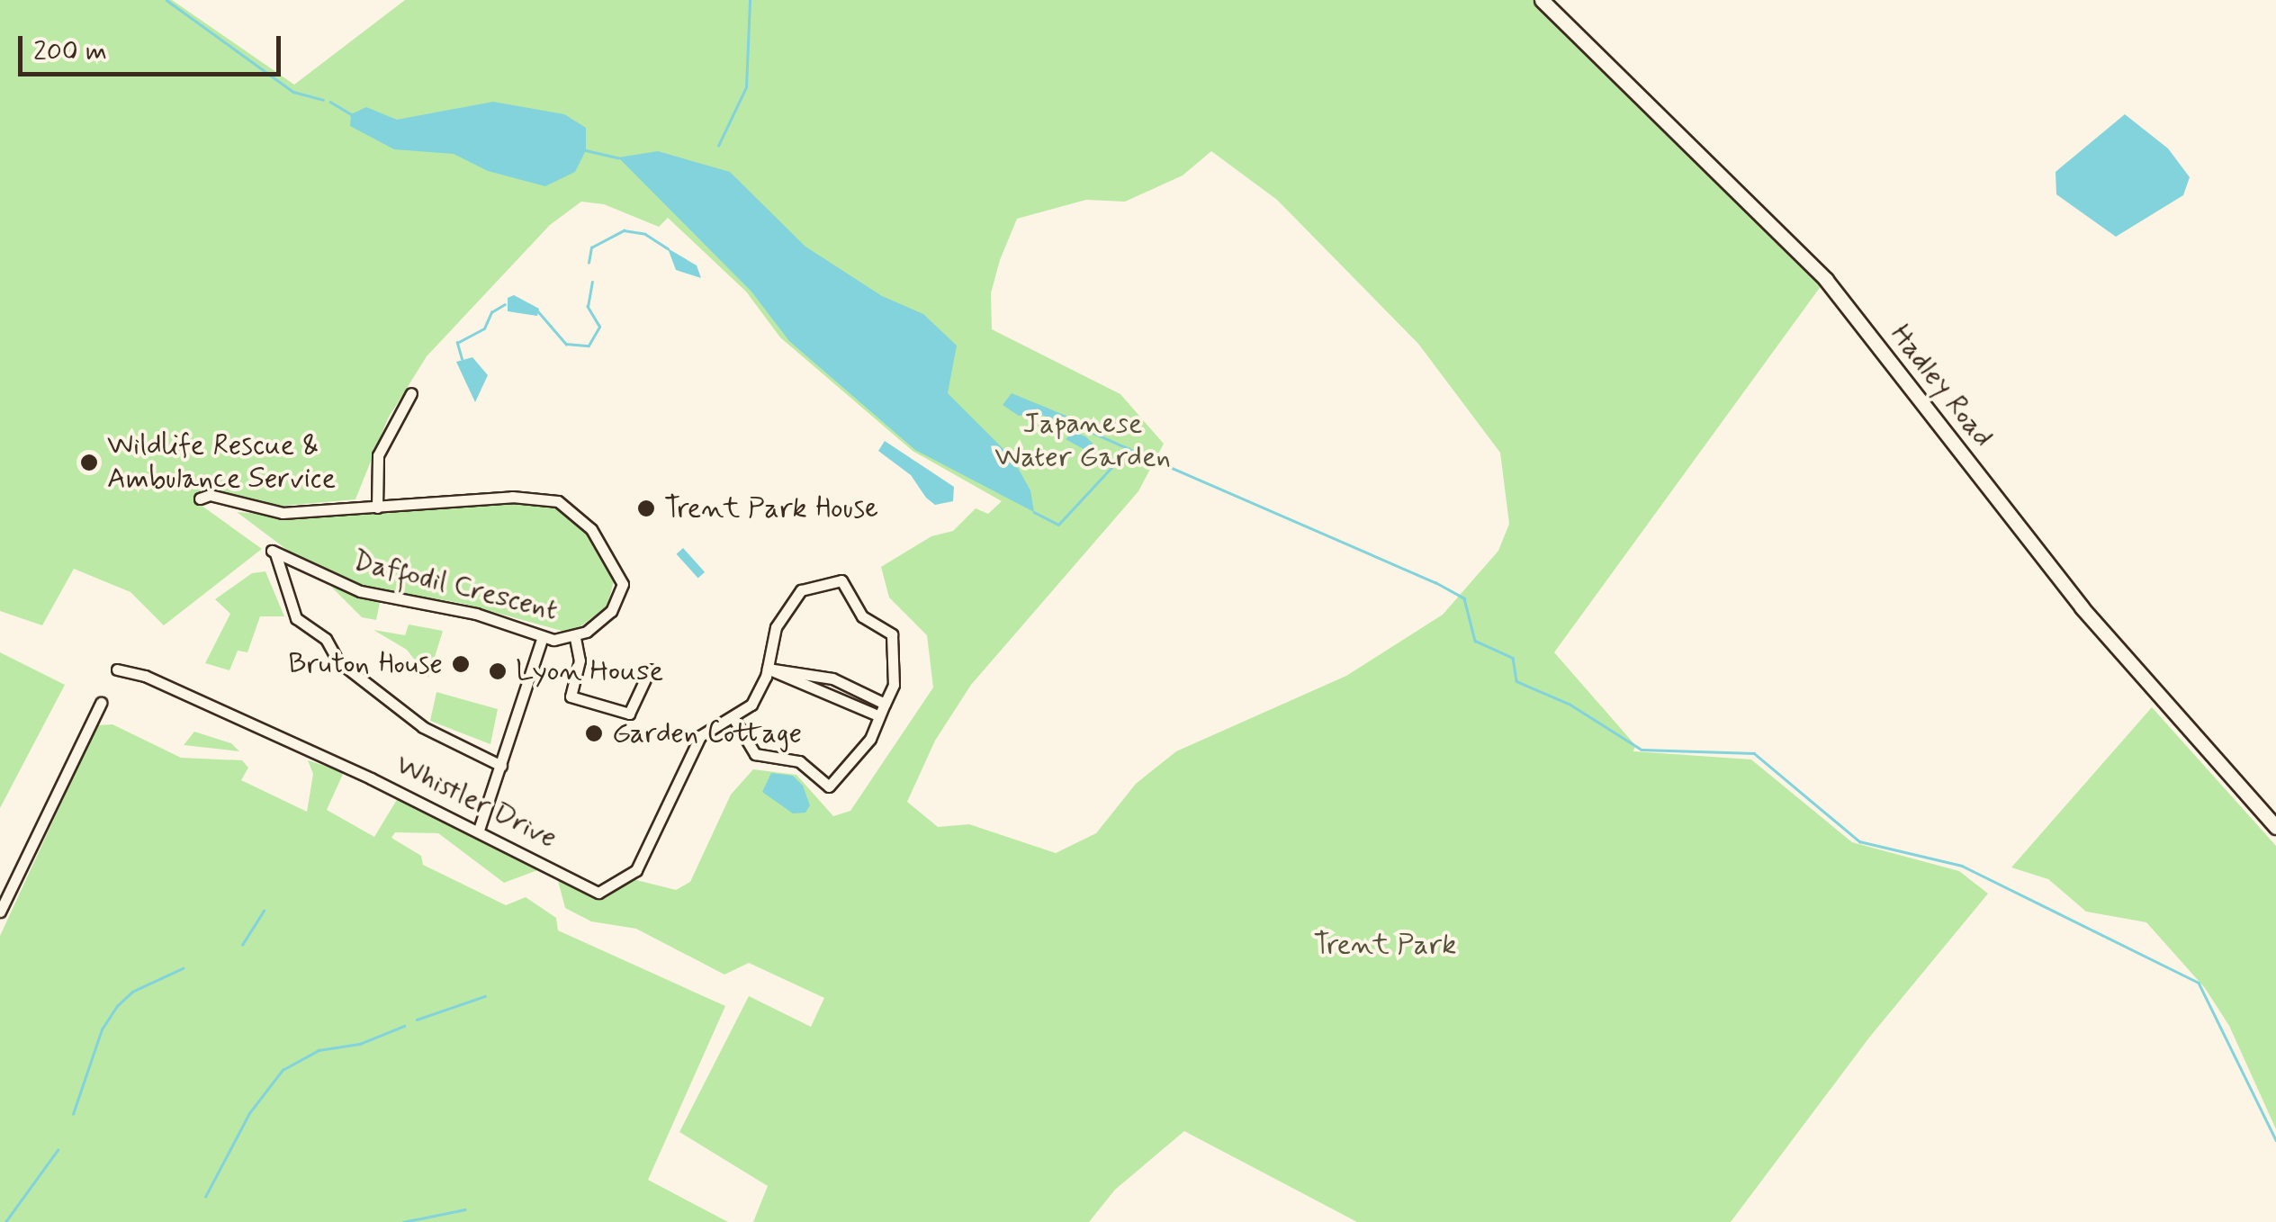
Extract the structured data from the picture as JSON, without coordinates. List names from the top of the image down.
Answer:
{
  "streets": {
    "street": ["Hadley Road", "Daffodil Crescent", "Whistler Drive"]
  },
  "parks": ["Japanese Water Garden", "Trent Park"],
  "places": [
    "Wildlife Rescue & Ambulance Service",
    "Trent Park House",
    "Bruton House",
    "Lyon House",
    "Garden Cottage"
  ],
  "scale_bar": "200 m"
}
